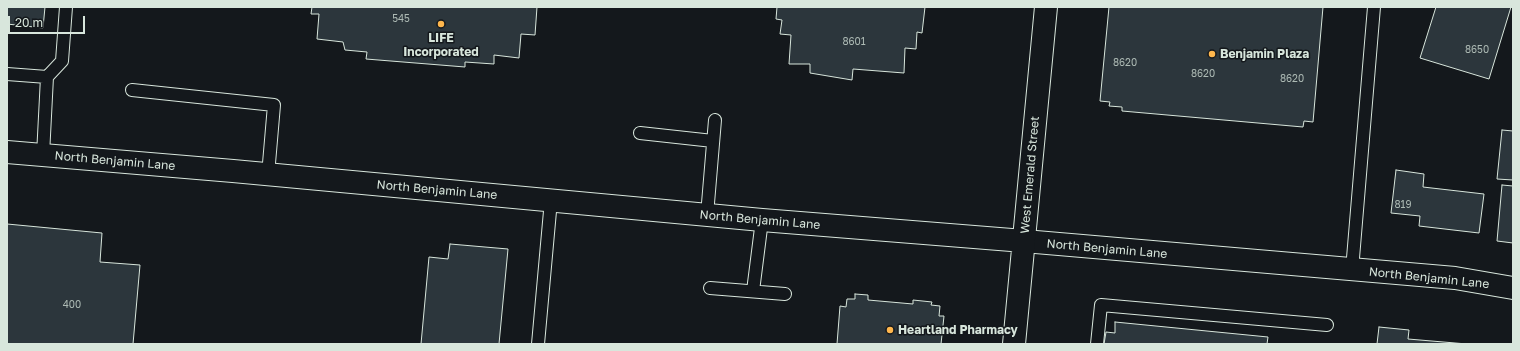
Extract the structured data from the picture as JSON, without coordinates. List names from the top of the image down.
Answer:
{
  "streets": {
    "street": ["North Benjamin Lane", "West Emerald Street"]
  },
  "crossings": [
    ["North Benjamin Lane", "West Emerald Street"]
  ],
  "places": ["LIFE Incorporated", "Benjamin Plaza", "Heartland Pharmacy"],
  "house_numbers": [
    "545",
    "8601",
    "8650",
    "8620",
    "8620",
    "8620",
    "819",
    "400"
  ],
  "scale_bar": "20 m"
}
